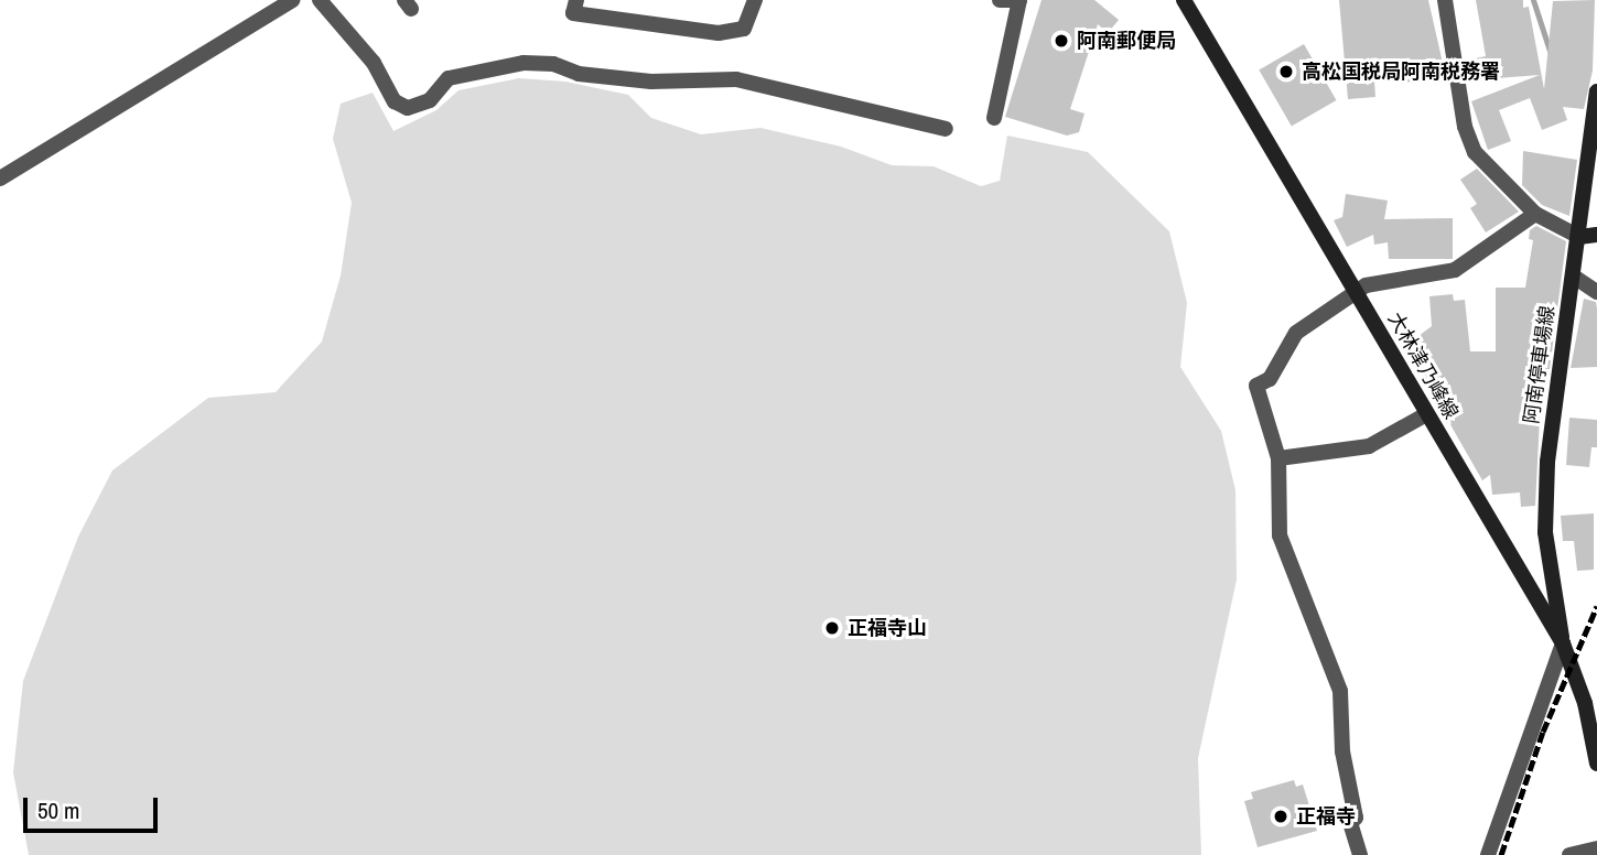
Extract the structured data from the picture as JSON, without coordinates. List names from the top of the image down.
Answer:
{
  "streets": {
    "main road": ["阿南停車場線", "大林津乃峰線"]
  },
  "crossings": [
    ["阿南停車場線", "大林津乃峰線"]
  ],
  "places": [
    "阿南郵便局",
    "高松国税局阿南税務署",
    "正福寺山",
    "正福寺"
  ],
  "scale_bar": "50 m"
}
